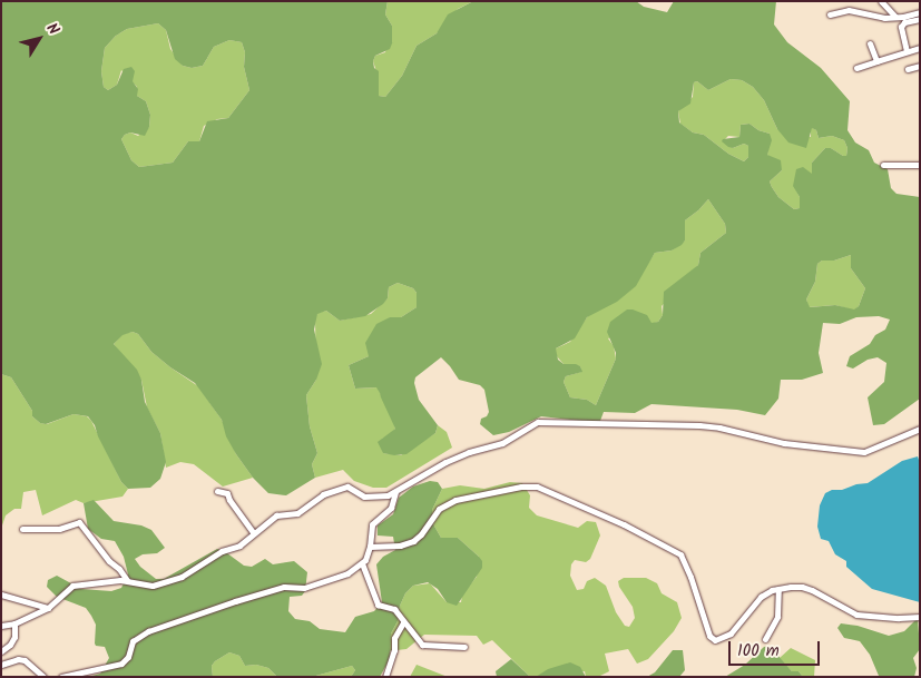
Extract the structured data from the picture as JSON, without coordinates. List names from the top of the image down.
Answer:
{
  "scale_bar": "100 m",
  "north": "top right"
}
